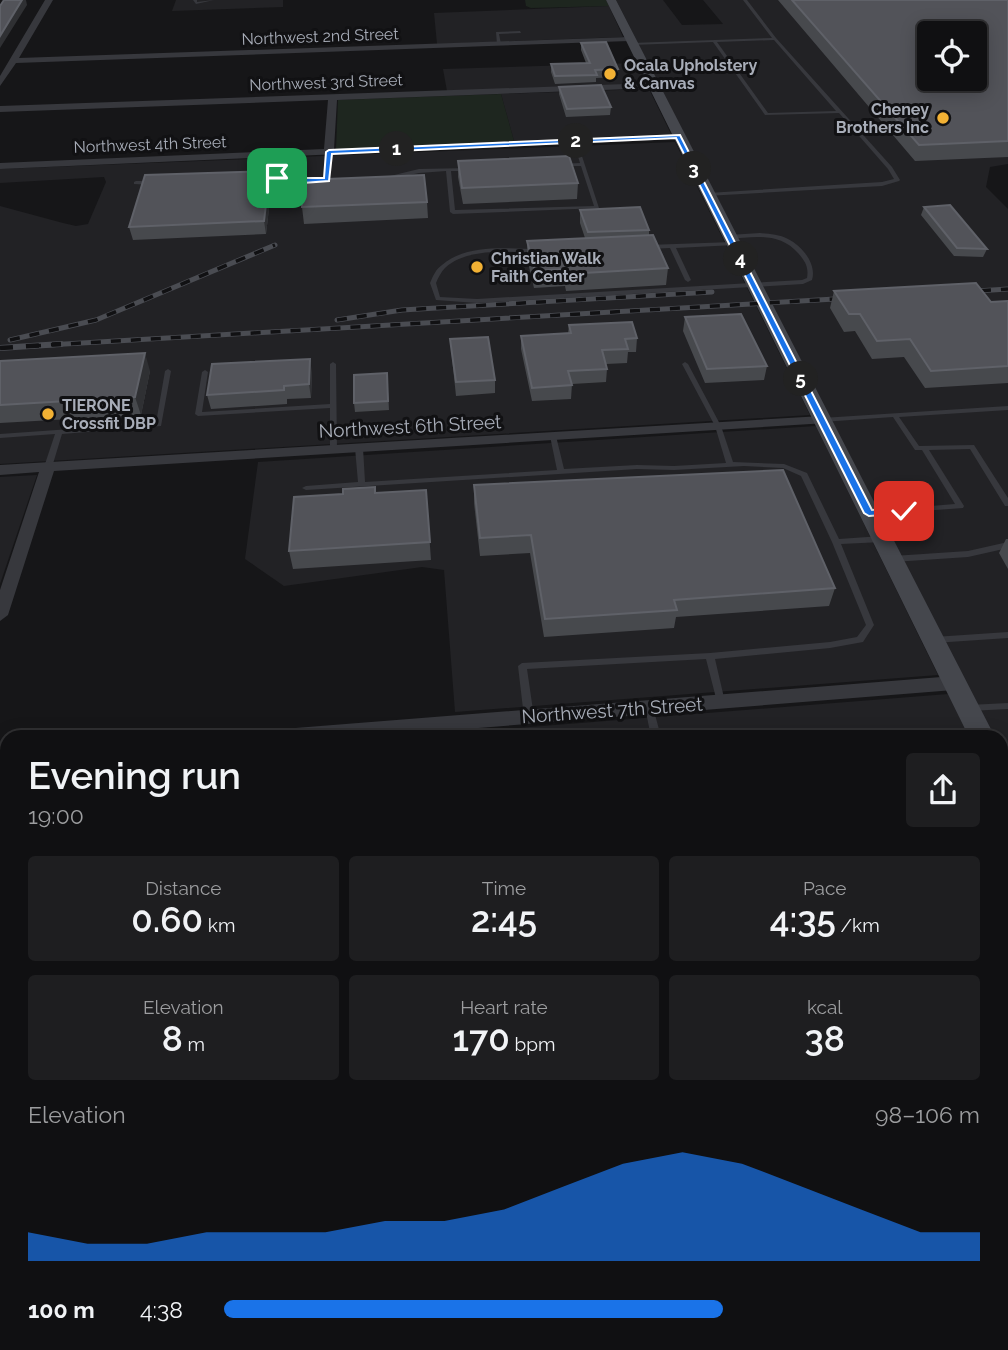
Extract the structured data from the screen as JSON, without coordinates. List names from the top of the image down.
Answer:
{
  "streets": {
    "street": [
      "Northwest 2nd Street",
      "Northwest 3rd Street",
      "Northwest 4th Street",
      "Northwest 6th Street",
      "Northwest 7th Street"
    ]
  },
  "places": [
    "Ocala Upholstery & Canvas",
    "Cheney Brothers Inc",
    "Christian Walk Faith Center",
    "TIERONE Crossfit DBP"
  ],
  "page": {
    "pins": [
      "2",
      "1",
      "3",
      "4",
      "5"
    ],
    "heading": ["Evening run", "19:00"],
    "stats": [
      ["Distance", "0.60 km"],
      ["Time", "2:45"],
      ["Pace", "4:35 /km"],
      ["Elevation", "8 m"],
      ["Heart rate", "170 bpm"],
      ["kcal", "38"]
    ],
    "chart": ["Elevation", "98–106 m"],
    "list": [
      {
        "name": "100 m",
        "note": "4:38"
      }
    ]
  }
}
